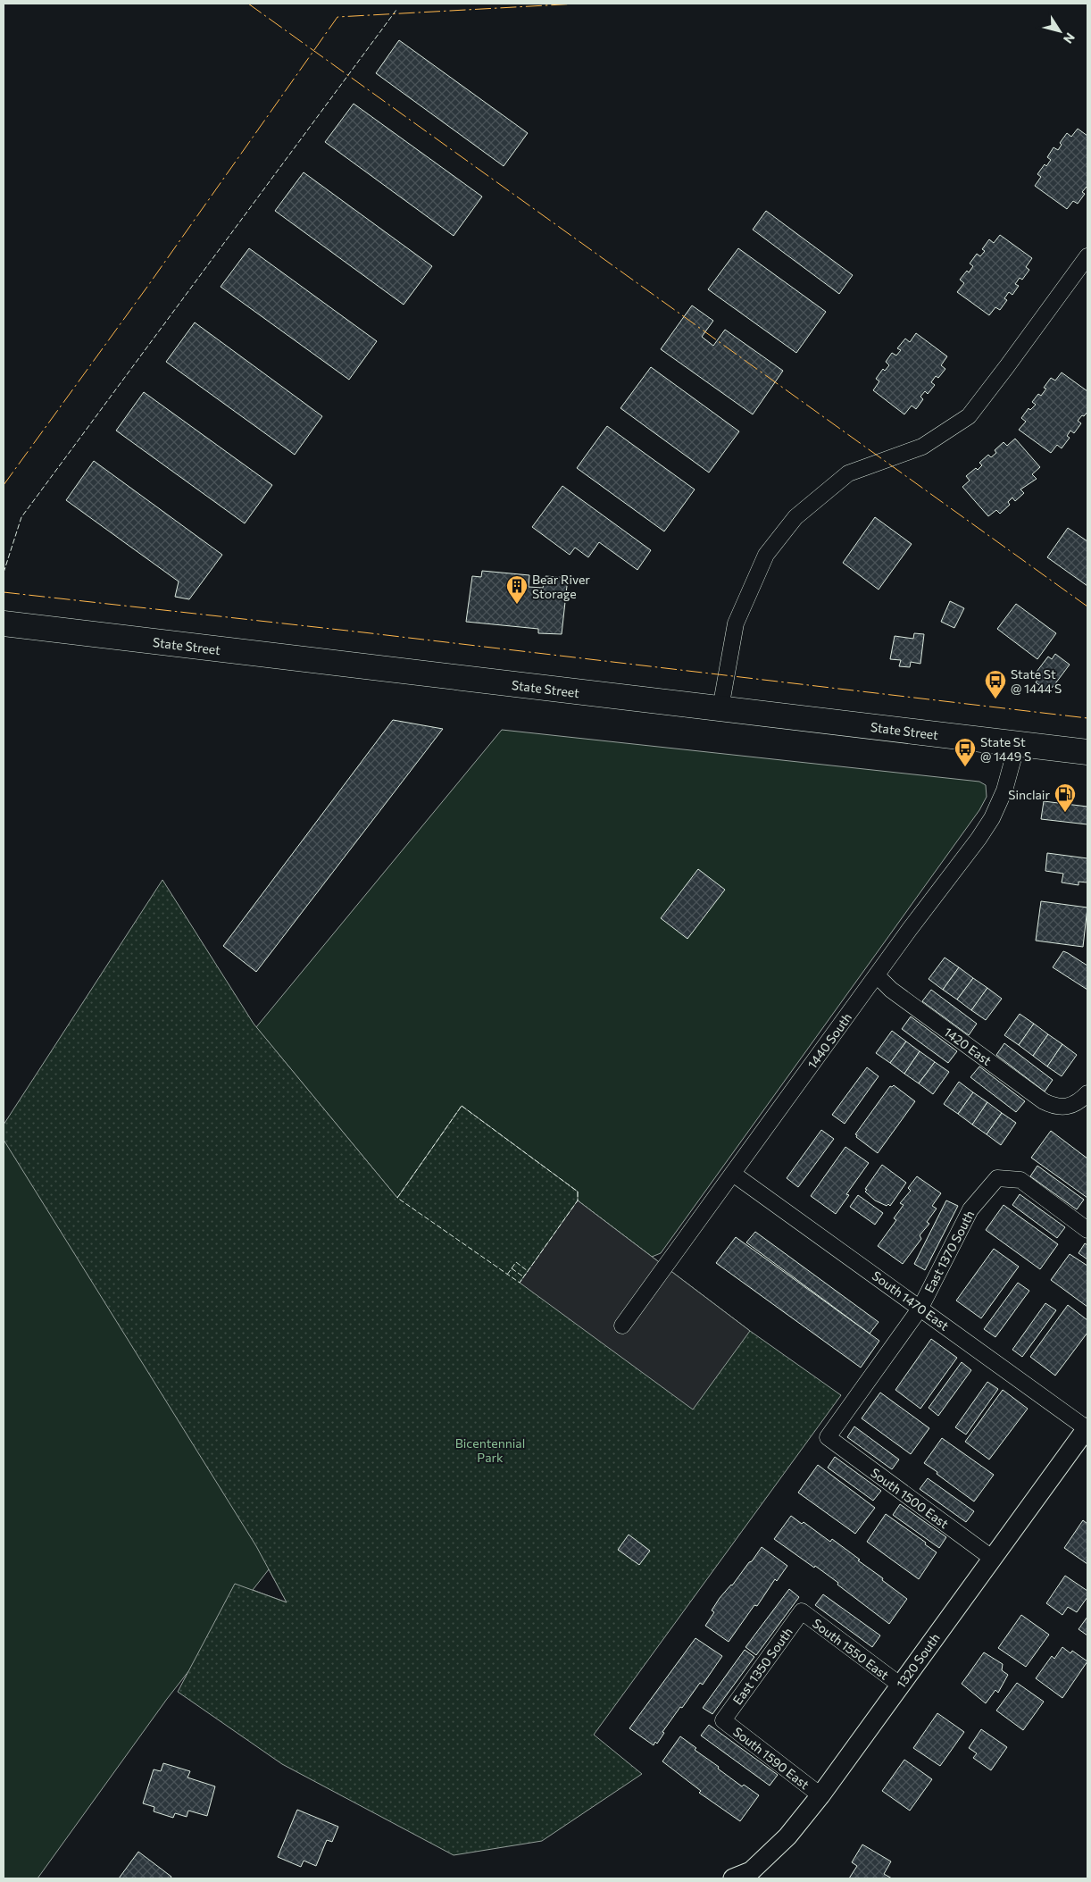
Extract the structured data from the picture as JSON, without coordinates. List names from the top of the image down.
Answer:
{
  "streets": {
    "main road": ["State Street"],
    "street": [
      "1440 South",
      "1420 East",
      "East 1370 South",
      "South 1470 East",
      "South 1500 East",
      "South 1550 East",
      "1320 South",
      "East 1350 South",
      "South 1590 East"
    ]
  },
  "crossings": [
    ["State Street", "1440 South"],
    ["1440 South", "1420 East"],
    ["1440 South", "South 1470 East"],
    ["East 1370 South", "South 1470 East"],
    ["East 1370 South", "South 1500 East"],
    ["South 1470 East", "1320 South"],
    ["South 1500 East", "1320 South"],
    ["South 1550 East", "1320 South"],
    ["South 1550 East", "East 1350 South"],
    ["1320 South", "South 1590 East"],
    ["East 1350 South", "South 1590 East"]
  ],
  "parks": ["Bicentennial Park"],
  "places": {
    "building": ["Bear River Storage"],
    "bus stop": ["State St @ 1444 S", "State St @ 1449 S"],
    "fuel station": ["Sinclair"]
  },
  "north": "bottom right"
}
